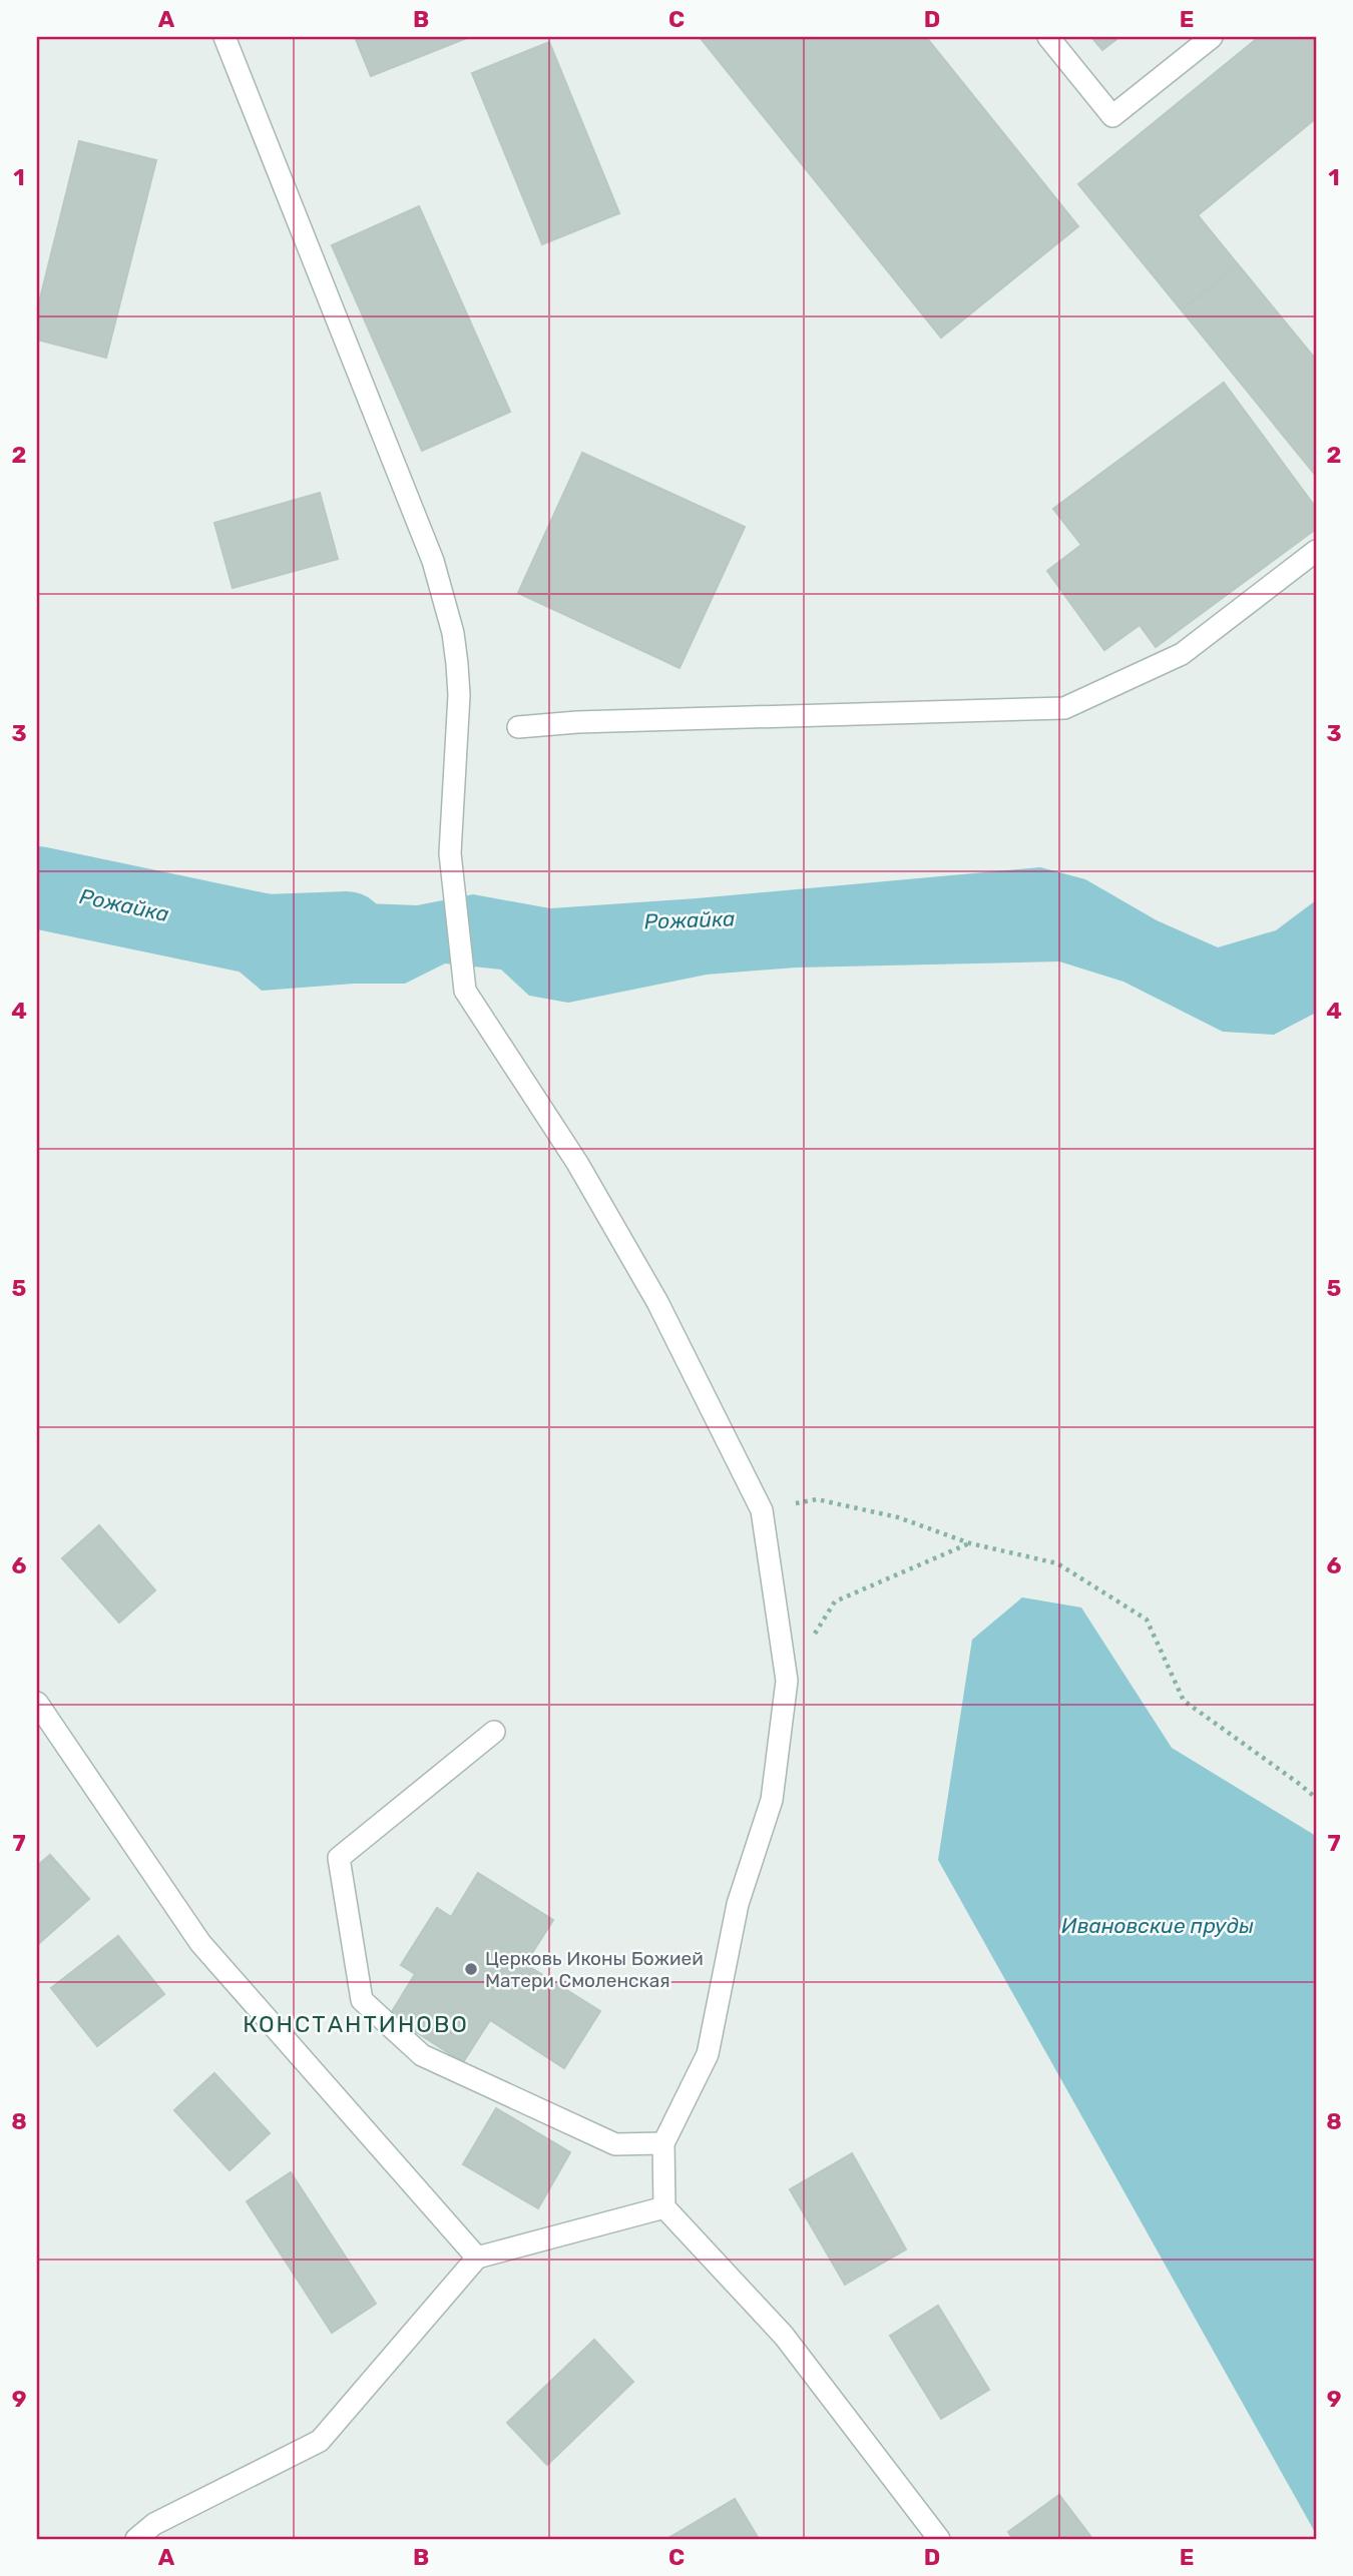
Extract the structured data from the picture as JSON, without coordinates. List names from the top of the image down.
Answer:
{
  "districts": ["КОНСТАНТИНОВО"],
  "water": ["Рожайка", "Ивановские пруды"],
  "places": ["Церковь Иконы Божией Матери Смоленская"],
  "grid": {
    "columns": [
      "A",
      "B",
      "C",
      "D",
      "E"
    ],
    "rows": [
      "1",
      "2",
      "3",
      "4",
      "5",
      "6",
      "7",
      "8",
      "9"
    ]
  }
}
